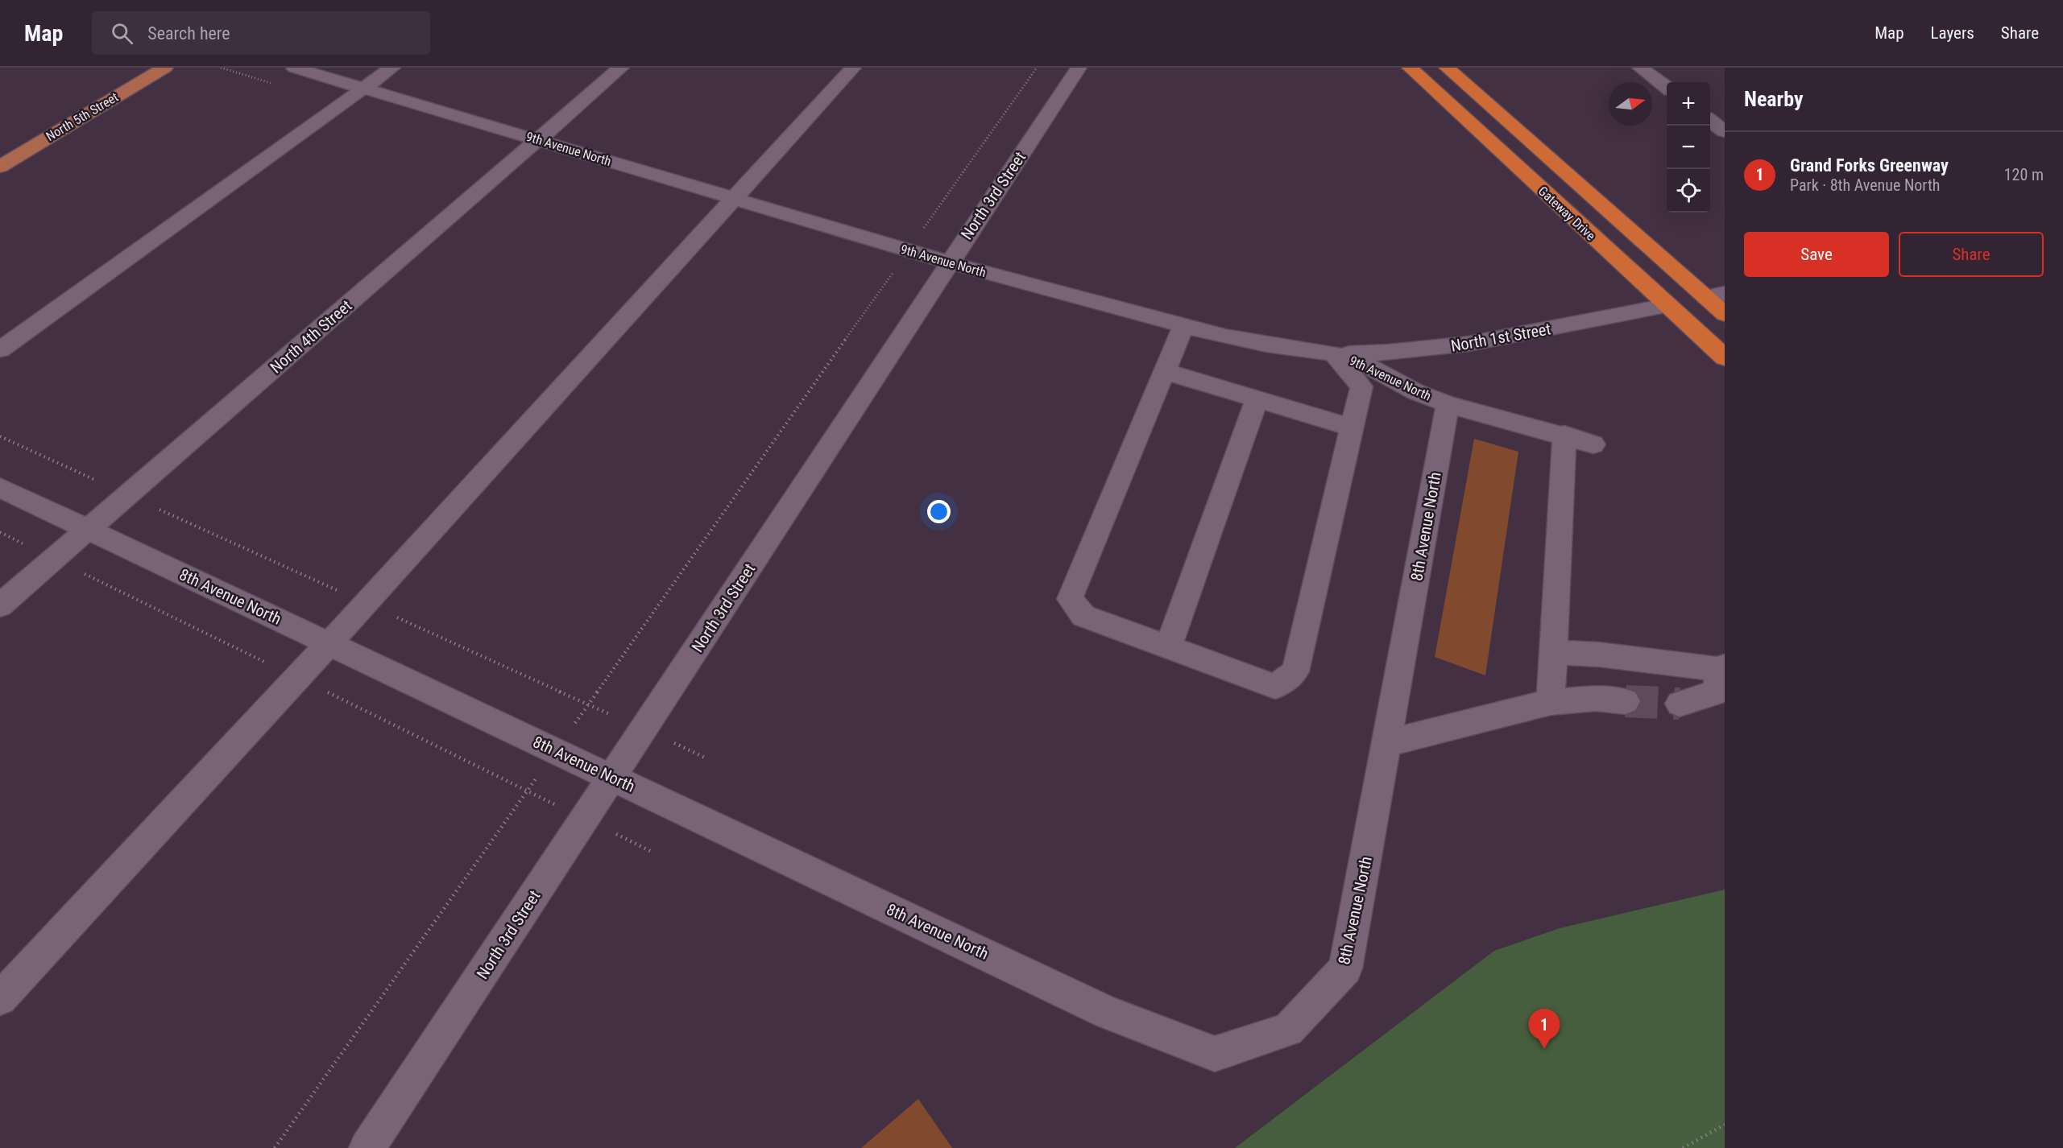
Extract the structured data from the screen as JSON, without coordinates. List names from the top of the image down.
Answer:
{
  "streets": {
    "highway": ["Gateway Drive"],
    "main road": ["North 5th Street"],
    "street": [
      "9th Avenue North",
      "North 3rd Street",
      "North 4th Street",
      "North 1st Street",
      "8th Avenue North"
    ]
  },
  "crossings": [
    ["9th Avenue North", "North 3rd Street"],
    ["9th Avenue North", "North 4th Street"],
    ["9th Avenue North", "North 1st Street"],
    ["9th Avenue North", "8th Avenue North"],
    ["North 3rd Street", "8th Avenue North"],
    ["Gateway Drive", "North 1st Street"],
    ["North 4th Street", "8th Avenue North"]
  ],
  "north": "right",
  "page": {
    "header": "Map",
    "search": "Search here",
    "nav": ["Map", "Layers", "Share"],
    "heading": "Nearby",
    "map_buttons": ["+", "−"],
    "list": [
      {
        "mark": "1",
        "name": "Grand Forks Greenway",
        "note": "Park · 8th Avenue North",
        "value": "120 m"
      }
    ],
    "buttons": ["Save", "Share"],
    "pins": "1"
  }
}
